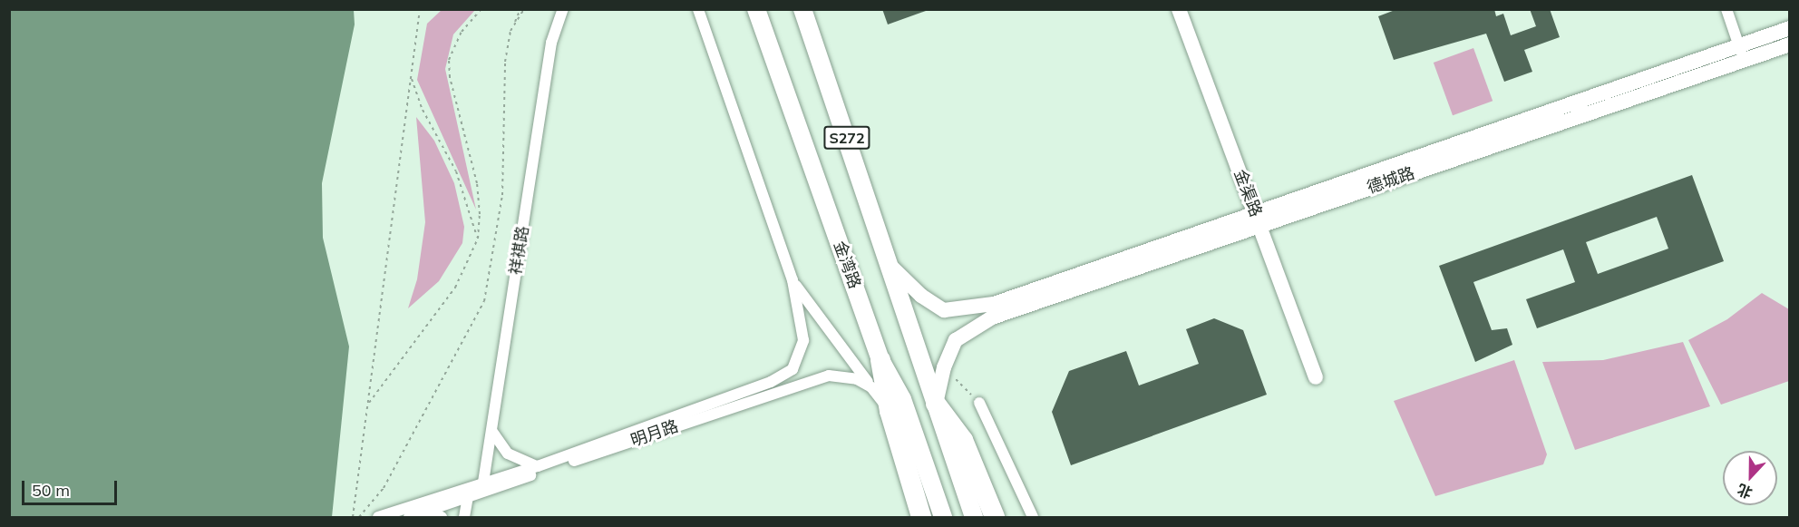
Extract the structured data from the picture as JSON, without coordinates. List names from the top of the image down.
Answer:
{
  "streets": {
    "main road": ["S272", "金湾路"],
    "street": [
      "德城路",
      "金渠路",
      "祥祺路",
      "明月路"
    ]
  },
  "crossings": [
    ["德城路", "金渠路"],
    ["祥祺路", "明月路"]
  ],
  "scale_bar": "50 m",
  "north": "bottom"
}
